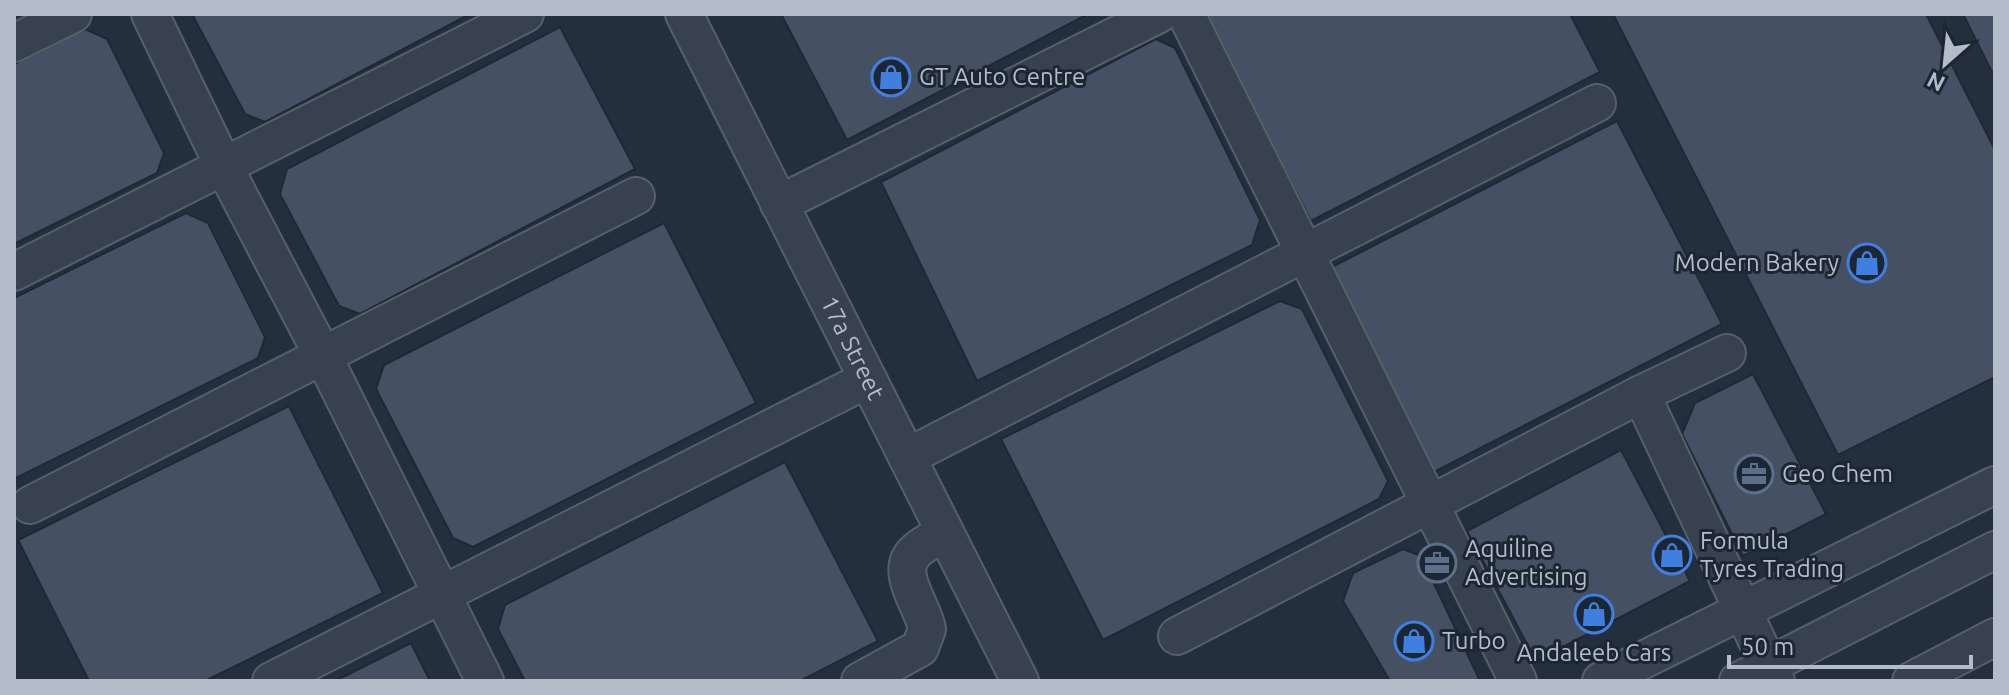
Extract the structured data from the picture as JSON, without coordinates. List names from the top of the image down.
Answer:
{
  "streets": {
    "street": ["17a Street"]
  },
  "places": {
    "shop": [
      "GT Auto Centre",
      "Modern Bakery",
      "Formula Tyres Trading",
      "Andaleeb Cars",
      "Turbo"
    ],
    "office": ["Geo Chem", "Aquiline Advertising"]
  },
  "scale_bar": "50 m",
  "north": "bottom left"
}
